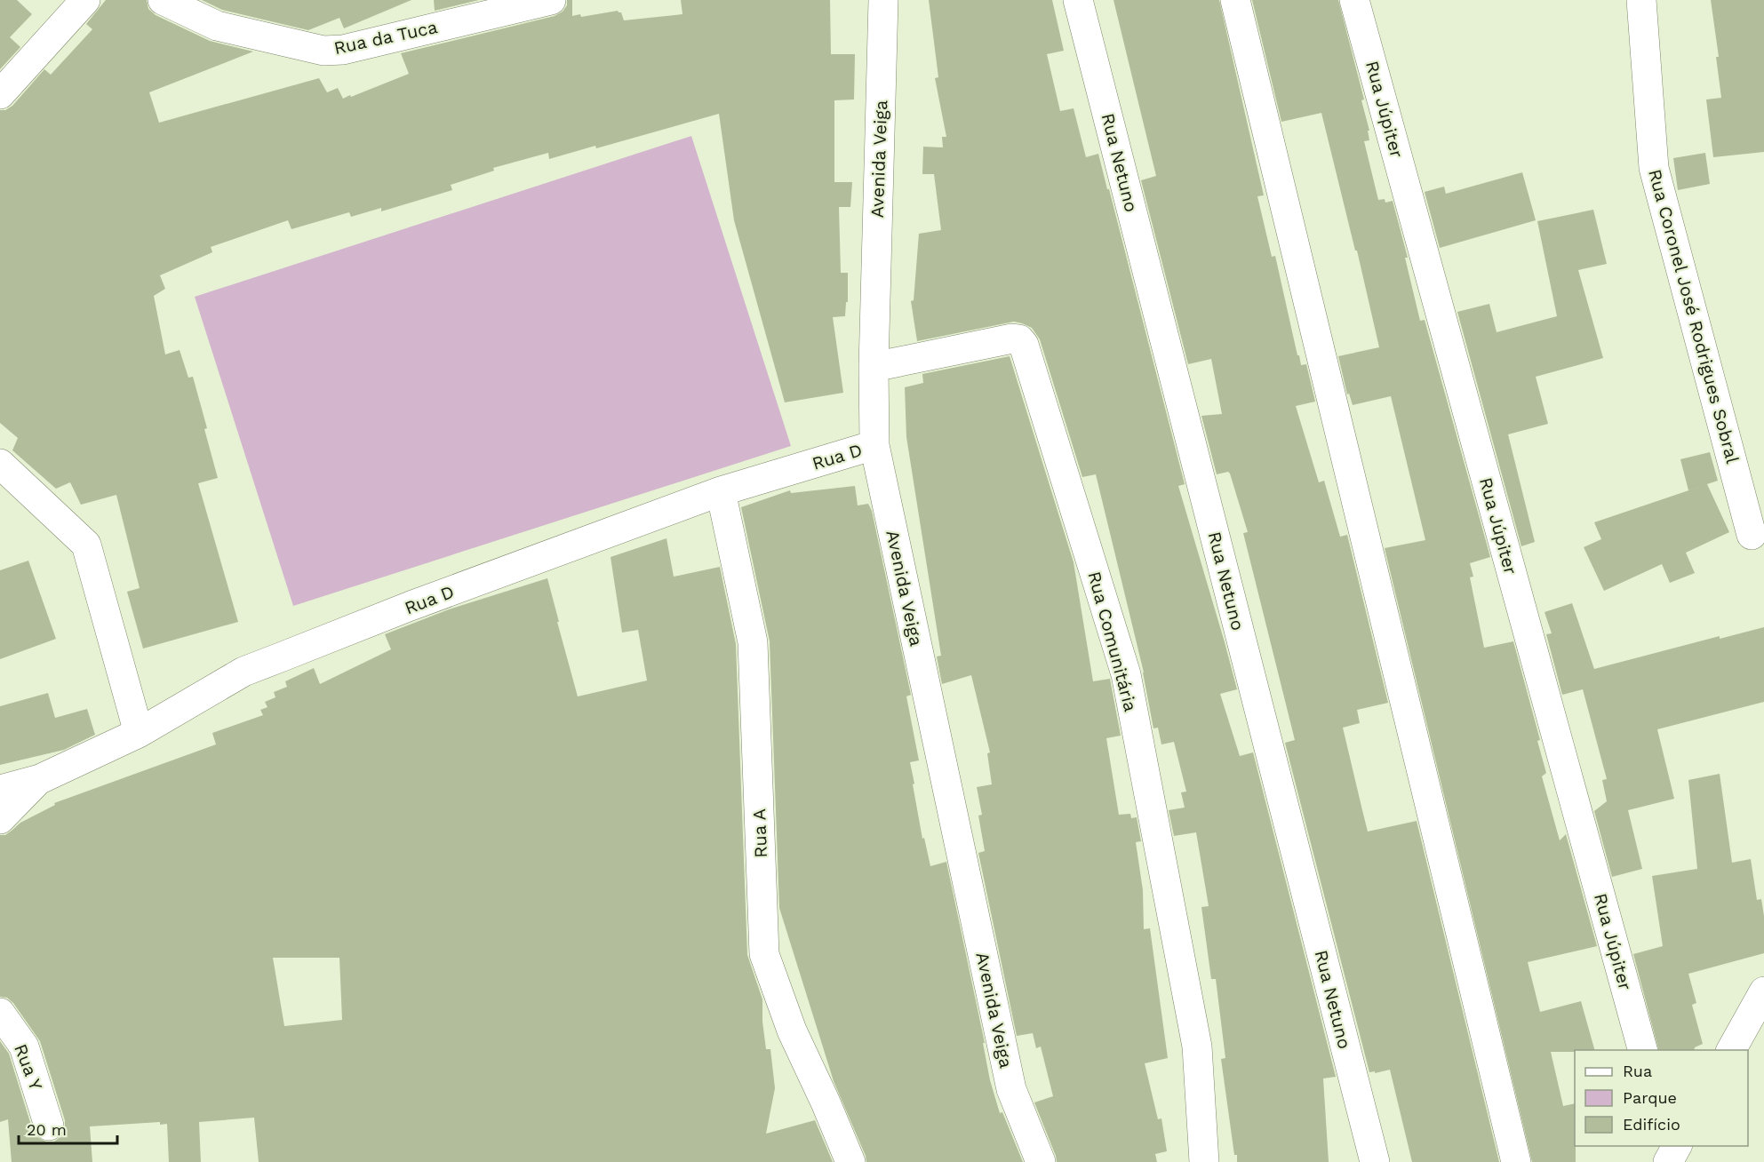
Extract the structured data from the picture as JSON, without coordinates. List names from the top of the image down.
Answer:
{
  "streets": {
    "street": [
      "Rua da Tuca",
      "Rua Júpiter",
      "Avenida Veiga",
      "Rua Netuno",
      "Rua Coronel José Rodrigues Sobral",
      "Rua D",
      "Rua Comunitária",
      "Rua A",
      "Rua Y"
    ]
  },
  "crossings": [
    ["Avenida Veiga", "Rua D"],
    ["Avenida Veiga", "Rua Comunitária"],
    ["Rua D", "Rua A"]
  ],
  "legend": ["Rua", "Parque", "Edifício"],
  "scale_bar": "20 m"
}
